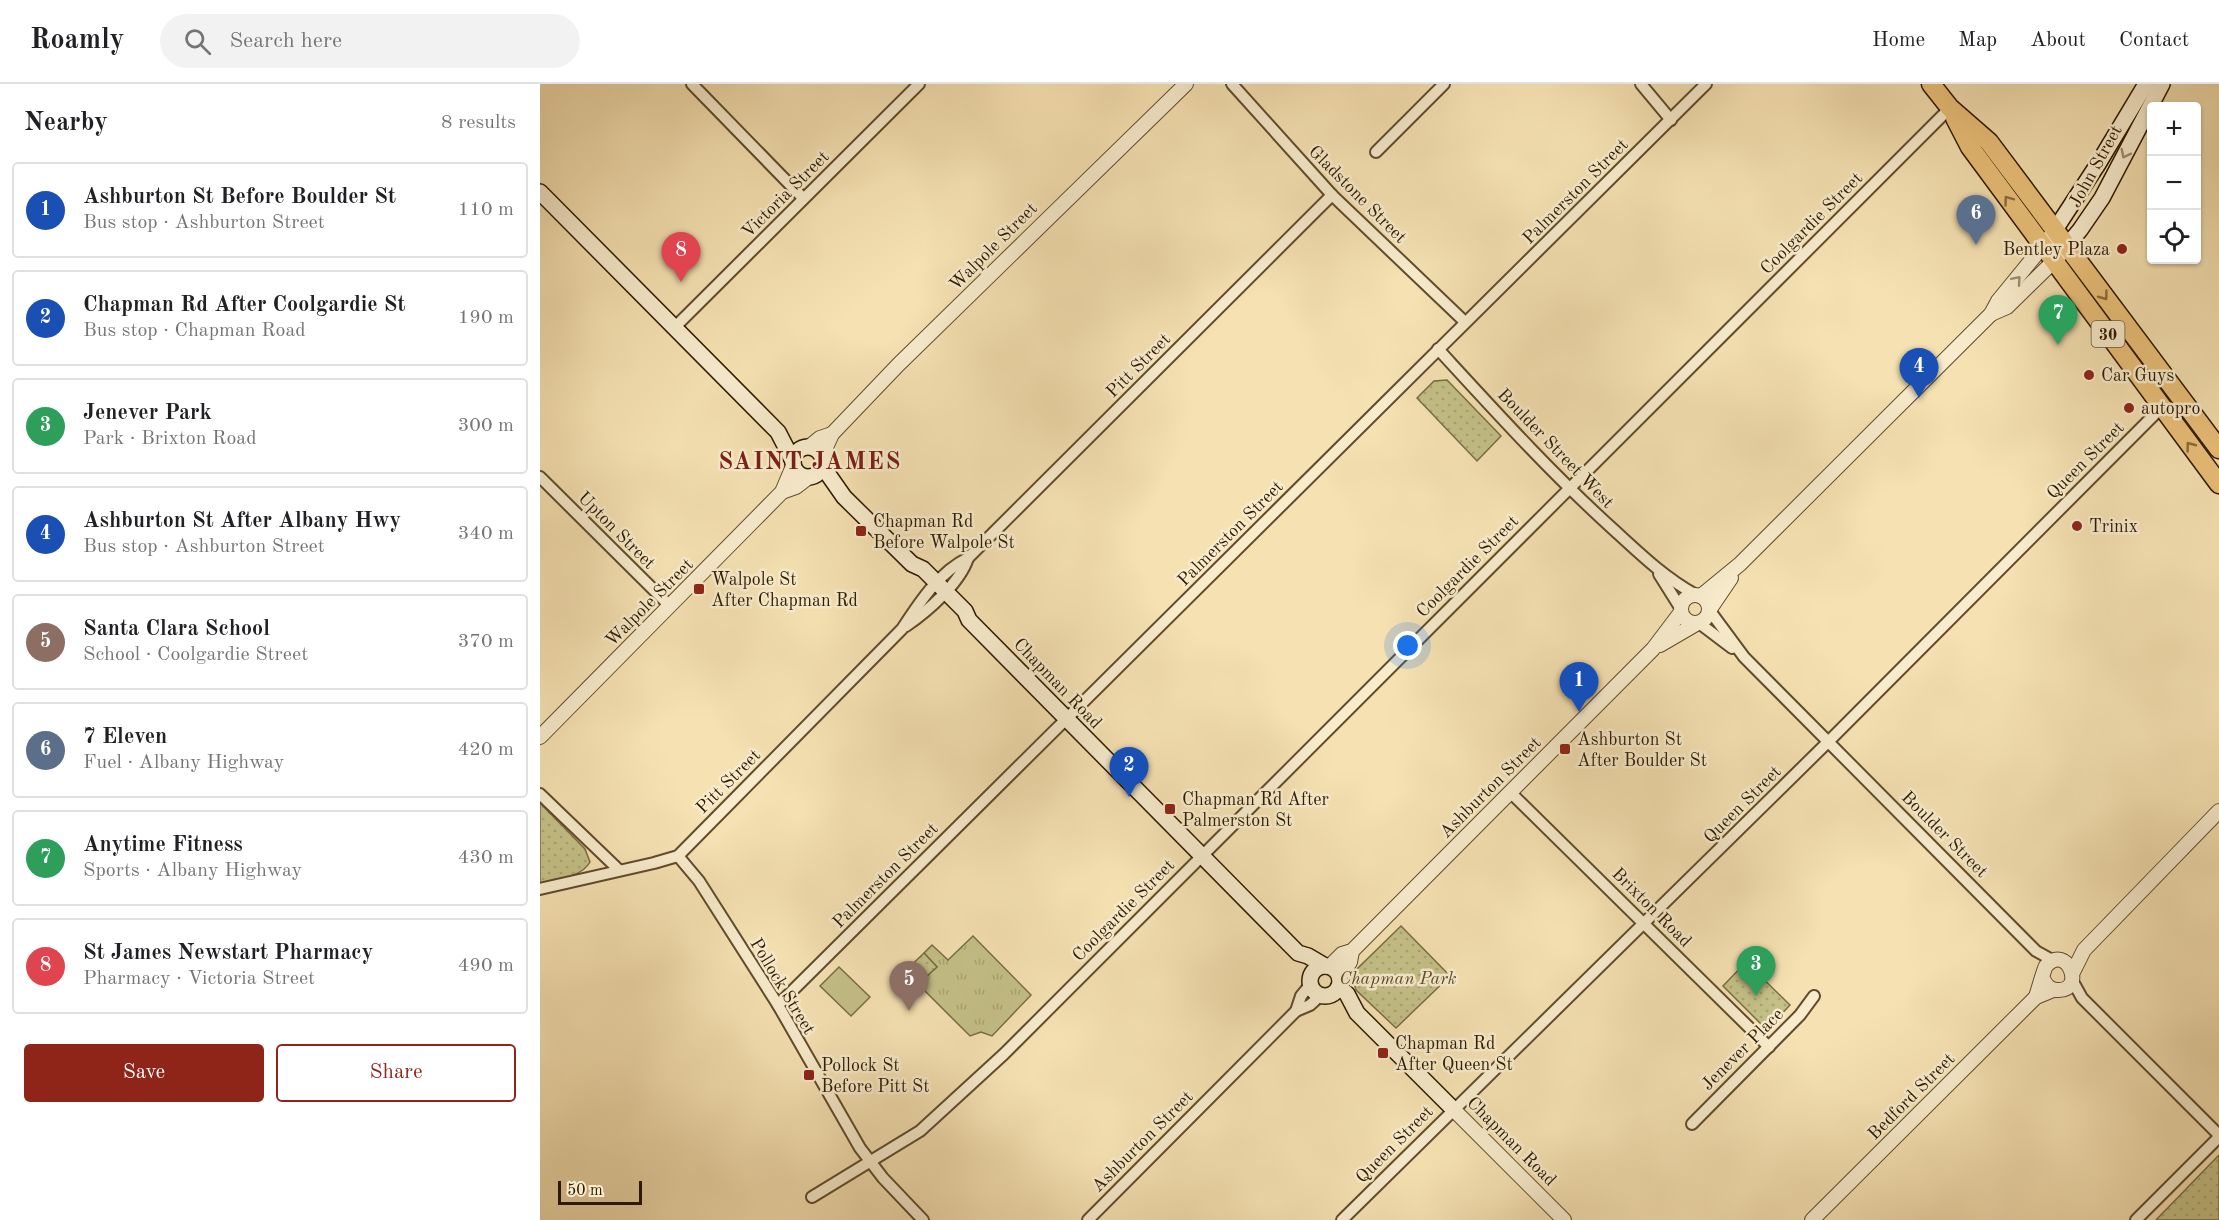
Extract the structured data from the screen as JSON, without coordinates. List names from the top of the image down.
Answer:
{
  "streets": {
    "highway": ["30"],
    "main road": ["John Street", "Chapman Road"],
    "street": [
      "Palmerston Street",
      "Victoria Street",
      "Gladstone Street",
      "Coolgardie Street",
      "Walpole Street",
      "Pitt Street",
      "Boulder Street West",
      "Queen Street",
      "Upton Street",
      "Ashburton Street",
      "Boulder Street",
      "Brixton Road",
      "Pollock Street",
      "Jenever Place",
      "Bedford Street"
    ]
  },
  "crossings": [
    ["John Street", "30"],
    ["Palmerston Street", "Gladstone Street"],
    ["Palmerston Street", "Boulder Street West"],
    ["Palmerston Street", "Chapman Road"],
    ["Palmerston Street", "Pollock Street"],
    ["Gladstone Street", "Pitt Street"],
    ["Coolgardie Street", "30"],
    ["Coolgardie Street", "Boulder Street West"],
    ["Coolgardie Street", "Chapman Road"],
    ["Coolgardie Street", "Pollock Street"],
    ["Walpole Street", "Upton Street"],
    ["Walpole Street", "Chapman Road"],
    ["30", "Queen Street"],
    ["Pitt Street", "Chapman Road"],
    ["Pitt Street", "Pollock Street"],
    ["Boulder Street West", "Ashburton Street"],
    ["Queen Street", "Chapman Road"],
    ["Queen Street", "Boulder Street"],
    ["Queen Street", "Brixton Road"],
    ["Chapman Road", "Ashburton Street"],
    ["Ashburton Street", "Brixton Road"],
    ["Boulder Street", "Bedford Street"],
    ["Brixton Road", "Jenever Place"]
  ],
  "districts": ["SAINT JAMES"],
  "parks": ["Chapman Park"],
  "places": {
    "other": [
      "Bentley Plaza",
      "Car Guys",
      "autopro",
      "Trinix"
    ],
    "transit": [
      "Chapman Rd Before Walpole St",
      "Walpole St After Chapman Rd",
      "Ashburton St After Boulder St",
      "Chapman Rd After Palmerston St",
      "Chapman Rd After Queen St",
      "Pollock St Before Pitt St"
    ]
  },
  "scale_bar": "50 m",
  "page": {
    "header": "Roamly",
    "search": "Search here",
    "nav": [
      "Home",
      "Map",
      "About",
      "Contact"
    ],
    "heading": ["Nearby", "8 results"],
    "map_buttons": ["+", "−"],
    "list": [
      {
        "mark": "1",
        "name": "Ashburton St Before Boulder St",
        "note": "Bus stop · Ashburton Street",
        "value": "110 m"
      },
      {
        "mark": "2",
        "name": "Chapman Rd After Coolgardie St",
        "note": "Bus stop · Chapman Road",
        "value": "190 m"
      },
      {
        "mark": "3",
        "name": "Jenever Park",
        "note": "Park · Brixton Road",
        "value": "300 m"
      },
      {
        "mark": "4",
        "name": "Ashburton St After Albany Hwy",
        "note": "Bus stop · Ashburton Street",
        "value": "340 m"
      },
      {
        "mark": "5",
        "name": "Santa Clara School",
        "note": "School · Coolgardie Street",
        "value": "370 m"
      },
      {
        "mark": "6",
        "name": "7 Eleven",
        "note": "Fuel · Albany Highway",
        "value": "420 m"
      },
      {
        "mark": "7",
        "name": "Anytime Fitness",
        "note": "Sports · Albany Highway",
        "value": "430 m"
      },
      {
        "mark": "8",
        "name": "St James Newstart Pharmacy",
        "note": "Pharmacy · Victoria Street",
        "value": "490 m"
      }
    ],
    "pins": [
      "6",
      "8",
      "7",
      "4",
      "1",
      "2",
      "3",
      "5"
    ],
    "buttons": ["Save", "Share"],
    "scale": "50 m"
  }
}
